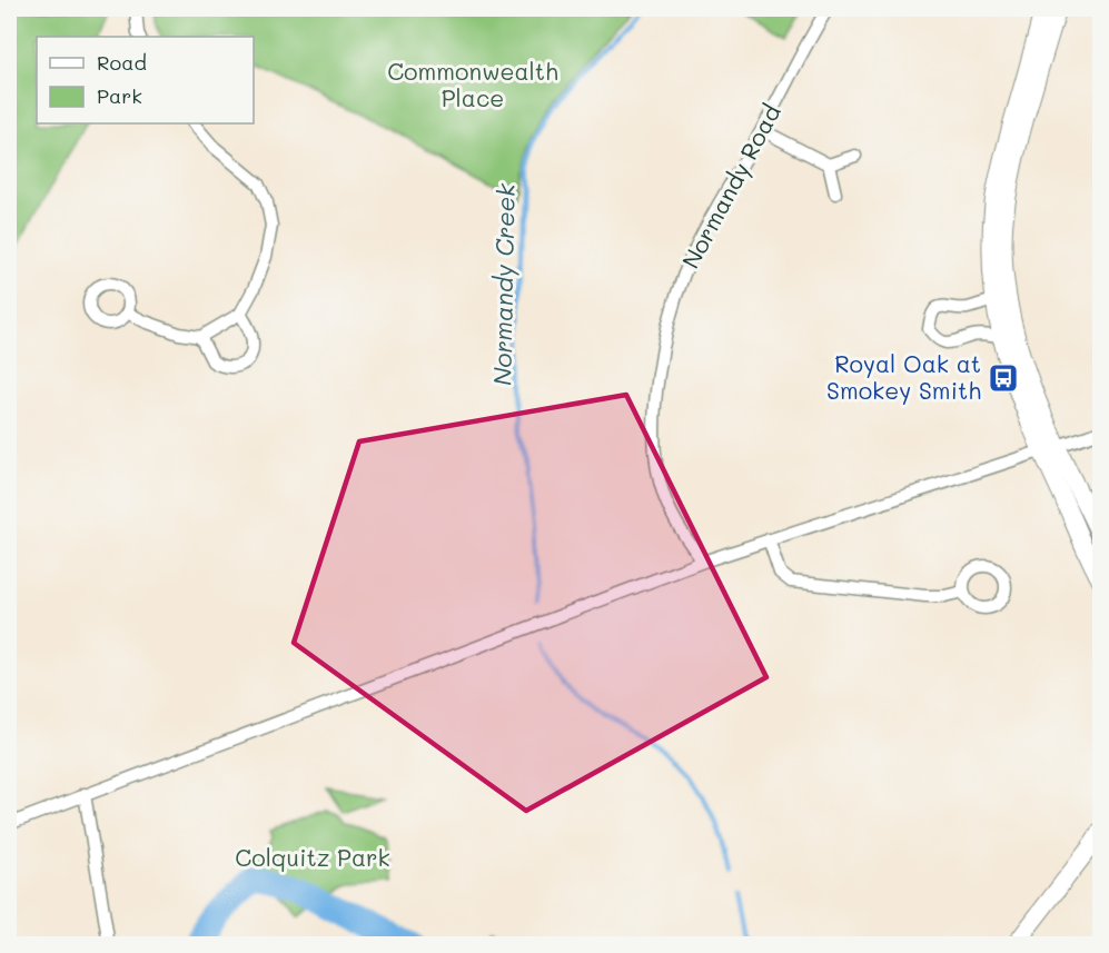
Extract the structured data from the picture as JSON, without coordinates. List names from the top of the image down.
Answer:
{
  "streets": {
    "street": ["Normandy Road"]
  },
  "water": ["Normandy Creek"],
  "parks": ["Commonwealth Place", "Colquitz Park"],
  "places": {
    "bus stop": ["Royal Oak at Smokey Smith"]
  },
  "legend": ["Road", "Park"]
}
